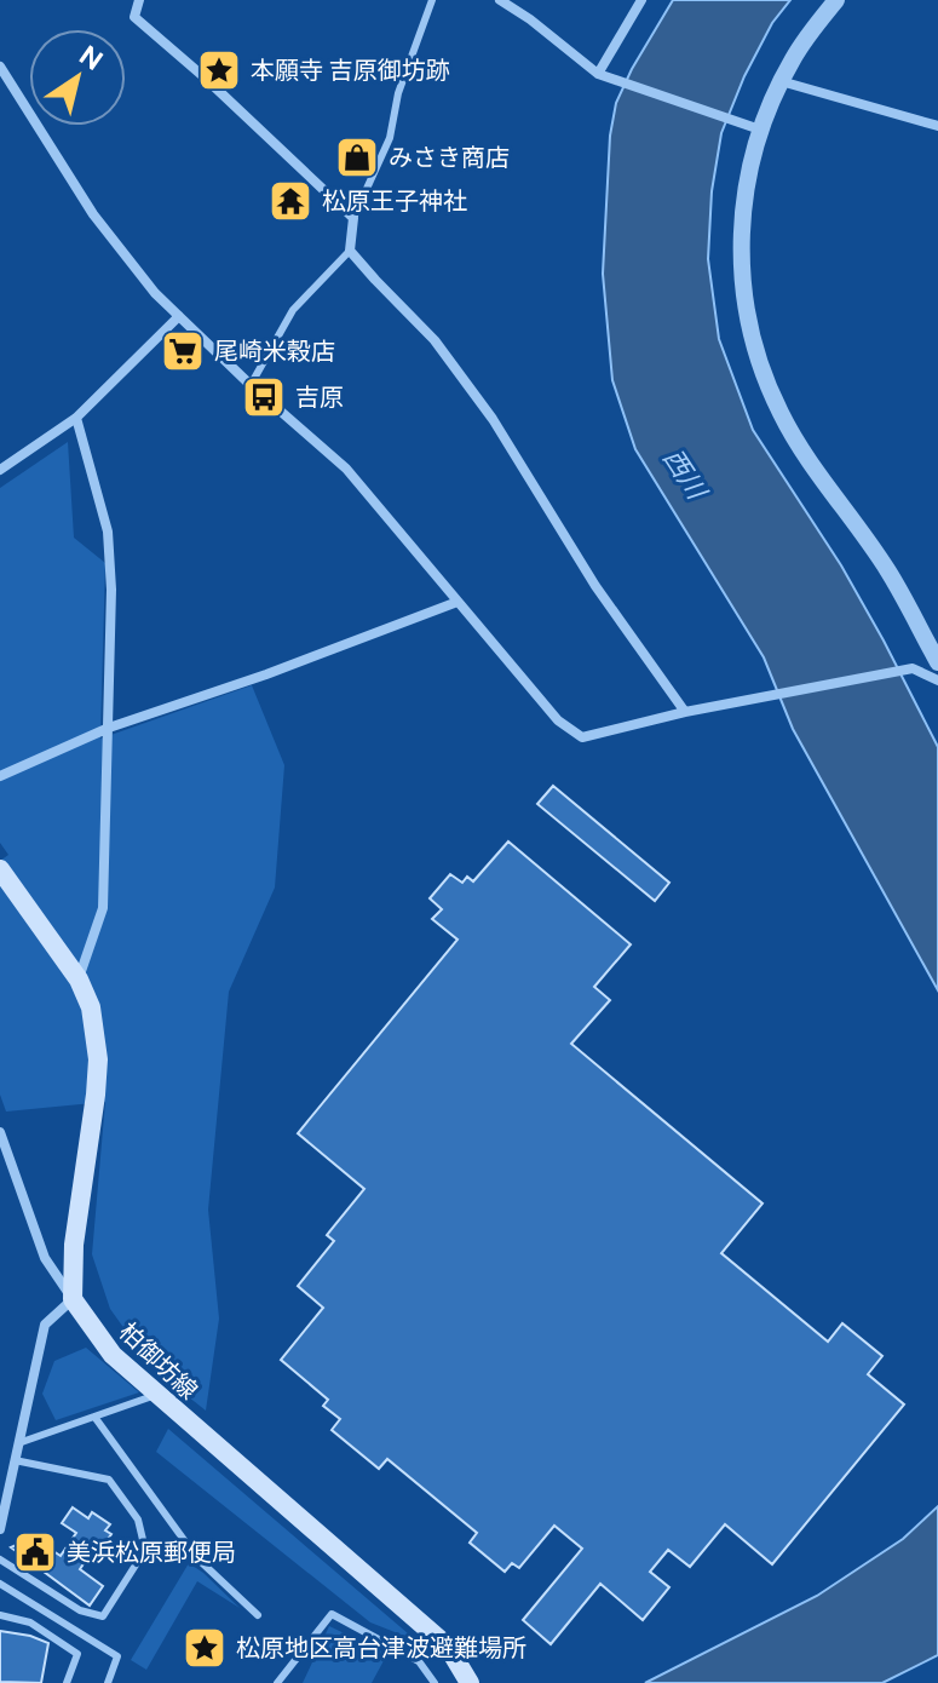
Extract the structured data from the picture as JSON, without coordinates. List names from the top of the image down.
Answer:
{
  "streets": {
    "main road": ["柏御坊線"]
  },
  "water": ["西川"],
  "places": {
    "place": ["本願寺 吉原御坊跡", "松原地区高台津波避難場所"],
    "shop": ["みさき商店"],
    "temple": ["松原王子神社"],
    "supermarket": ["尾崎米穀店"],
    "bus stop": ["吉原"],
    "public building": ["美浜松原郵便局"]
  },
  "north": "top right"
}
